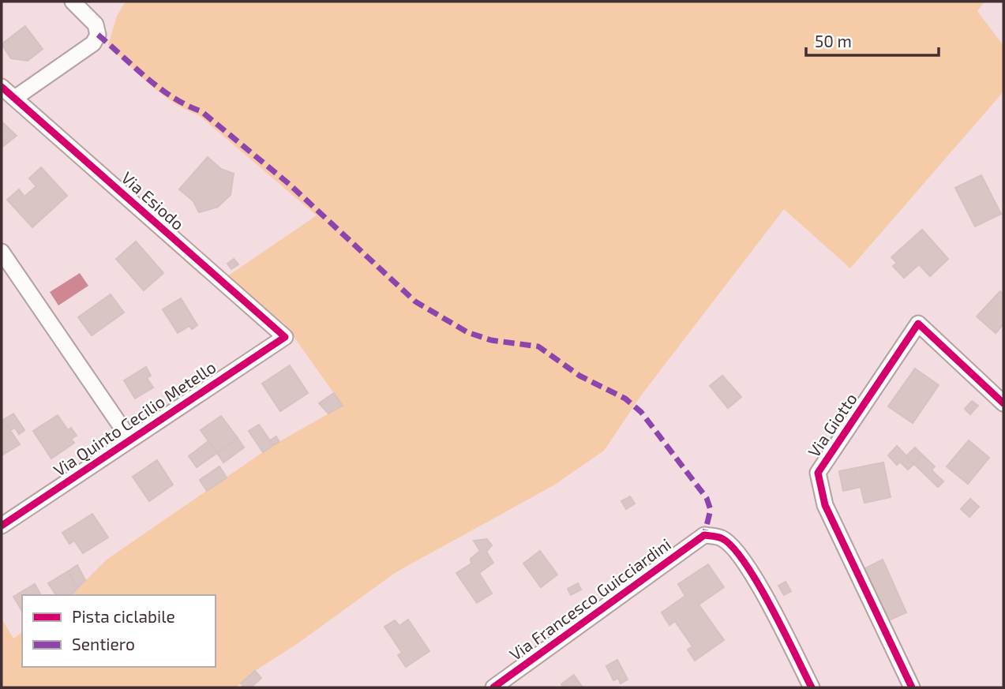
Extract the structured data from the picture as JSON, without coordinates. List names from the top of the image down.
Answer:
{
  "streets": {
    "street": [
      "Via Esiodo",
      "Via Quinto Cecilio Metello",
      "Via Giotto",
      "Via Francesco Guicciardini"
    ]
  },
  "crossings": [
    ["Via Esiodo", "Via Quinto Cecilio Metello"]
  ],
  "legend": ["Pista ciclabile", "Sentiero"],
  "scale_bar": "50 m"
}
